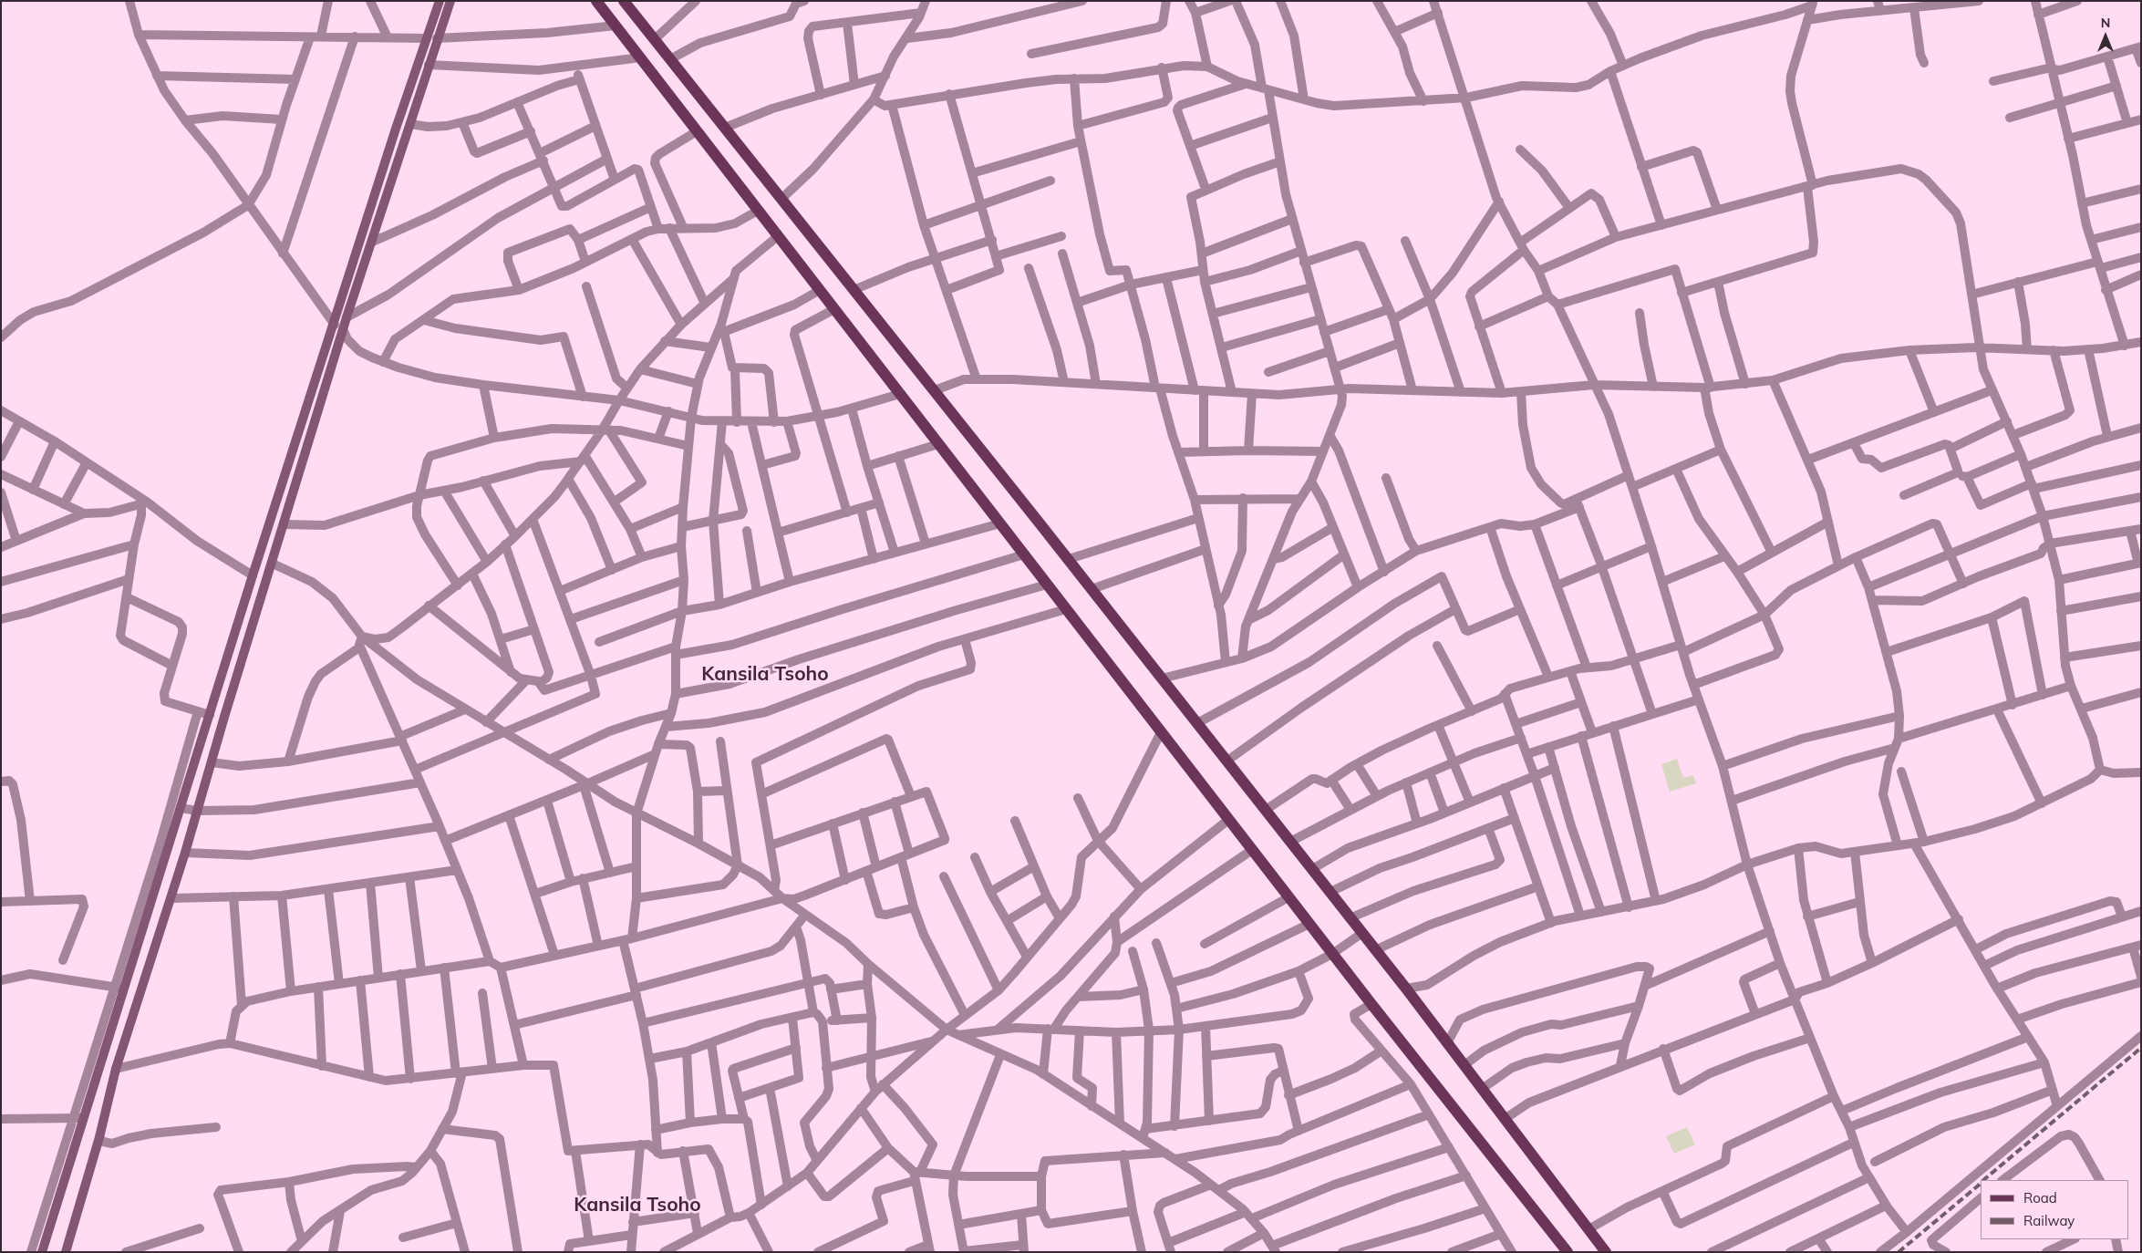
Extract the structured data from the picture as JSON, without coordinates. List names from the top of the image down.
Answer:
{
  "districts": ["Kansila Tsoho", "Kansila Tsoho"],
  "legend": ["Road", "Railway"],
  "north": "top"
}
